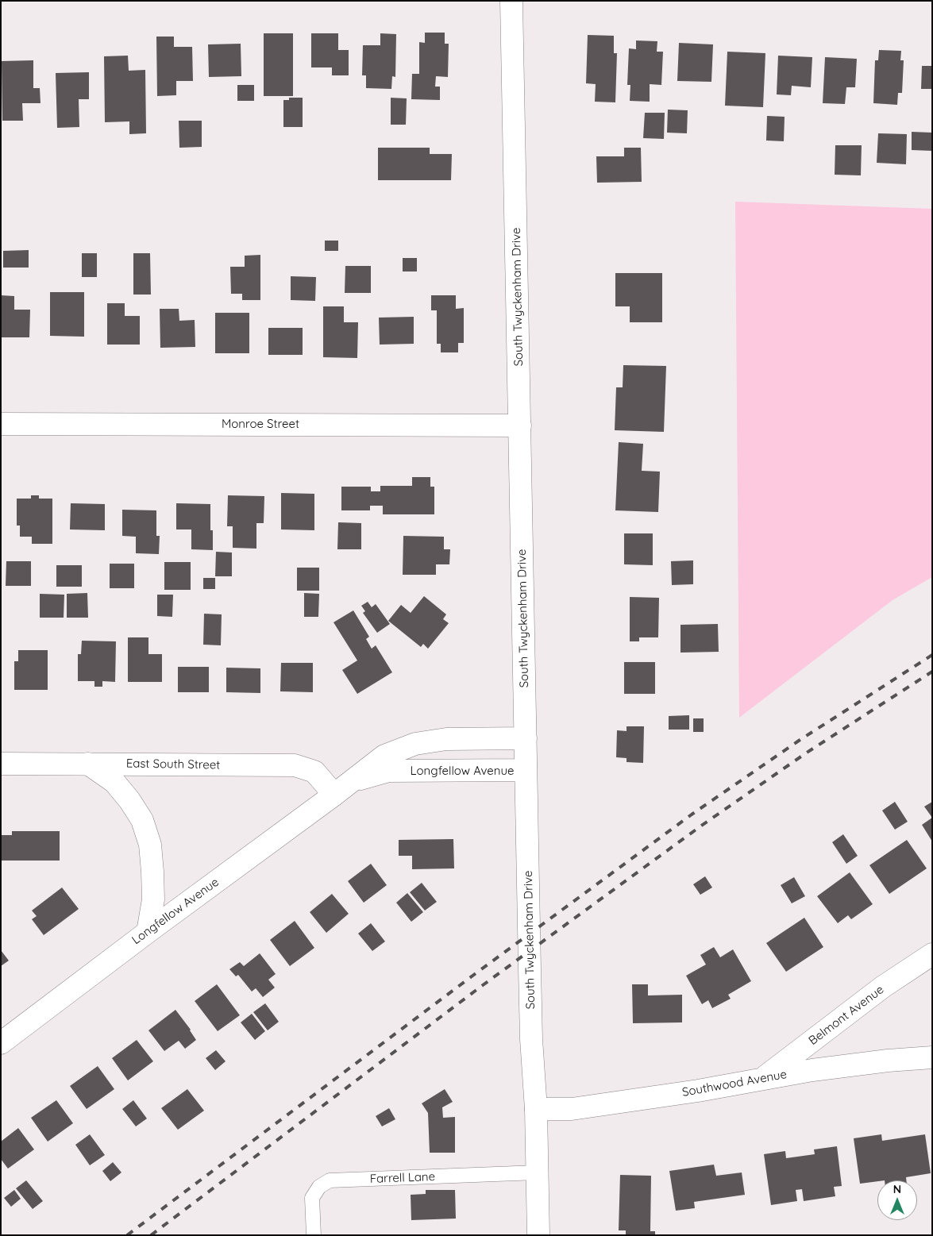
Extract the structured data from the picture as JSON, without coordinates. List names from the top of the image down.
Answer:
{
  "streets": {
    "street": [
      "South Twyckenham Drive",
      "Monroe Street",
      "East South Street",
      "Longfellow Avenue",
      "Belmont Avenue",
      "Southwood Avenue"
    ],
    "lane": ["Farrell Lane"]
  },
  "crossings": [
    ["South Twyckenham Drive", "Monroe Street"],
    ["South Twyckenham Drive", "Longfellow Avenue"],
    ["South Twyckenham Drive", "Southwood Avenue"],
    ["South Twyckenham Drive", "Farrell Lane"],
    ["East South Street", "Longfellow Avenue"],
    ["Belmont Avenue", "Southwood Avenue"]
  ],
  "north": "top"
}
